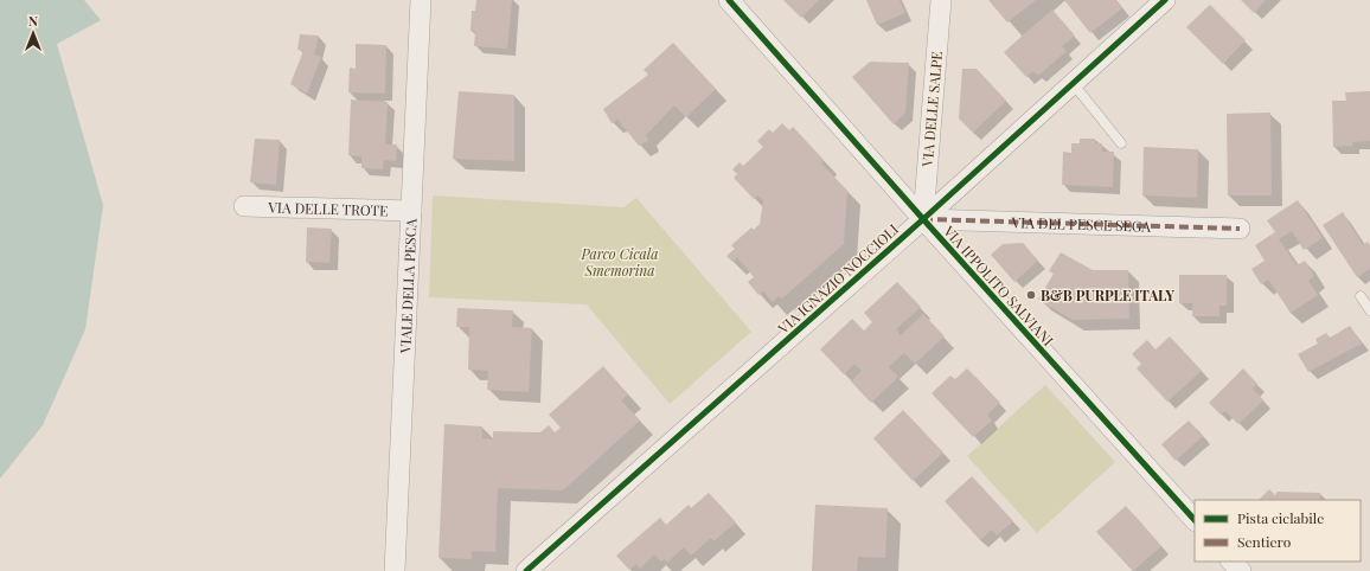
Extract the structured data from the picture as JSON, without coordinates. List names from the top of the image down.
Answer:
{
  "streets": {
    "street": [
      "VIA DELLE SALPE",
      "VIA DELLE TROTE",
      "VIA DEL PESCE SEGA",
      "VIA IGNAZIO NOCCIOLI",
      "VIALE DELLA PESCA",
      "VIA IPPOLITO SALVIANI"
    ]
  },
  "crossings": [
    ["VIA DELLE SALPE", "VIA DEL PESCE SEGA"],
    ["VIA DELLE SALPE", "VIA IGNAZIO NOCCIOLI"],
    ["VIA DELLE SALPE", "VIA IPPOLITO SALVIANI"],
    ["VIA DELLE TROTE", "VIALE DELLA PESCA"],
    ["VIA DEL PESCE SEGA", "VIA IGNAZIO NOCCIOLI"],
    ["VIA DEL PESCE SEGA", "VIA IPPOLITO SALVIANI"],
    ["VIA IGNAZIO NOCCIOLI", "VIA IPPOLITO SALVIANI"]
  ],
  "parks": ["Parco Cicala Smemorina"],
  "places": ["B&B PURPLE ITALY"],
  "legend": ["Pista ciclabile", "Sentiero"],
  "north": "top"
}
